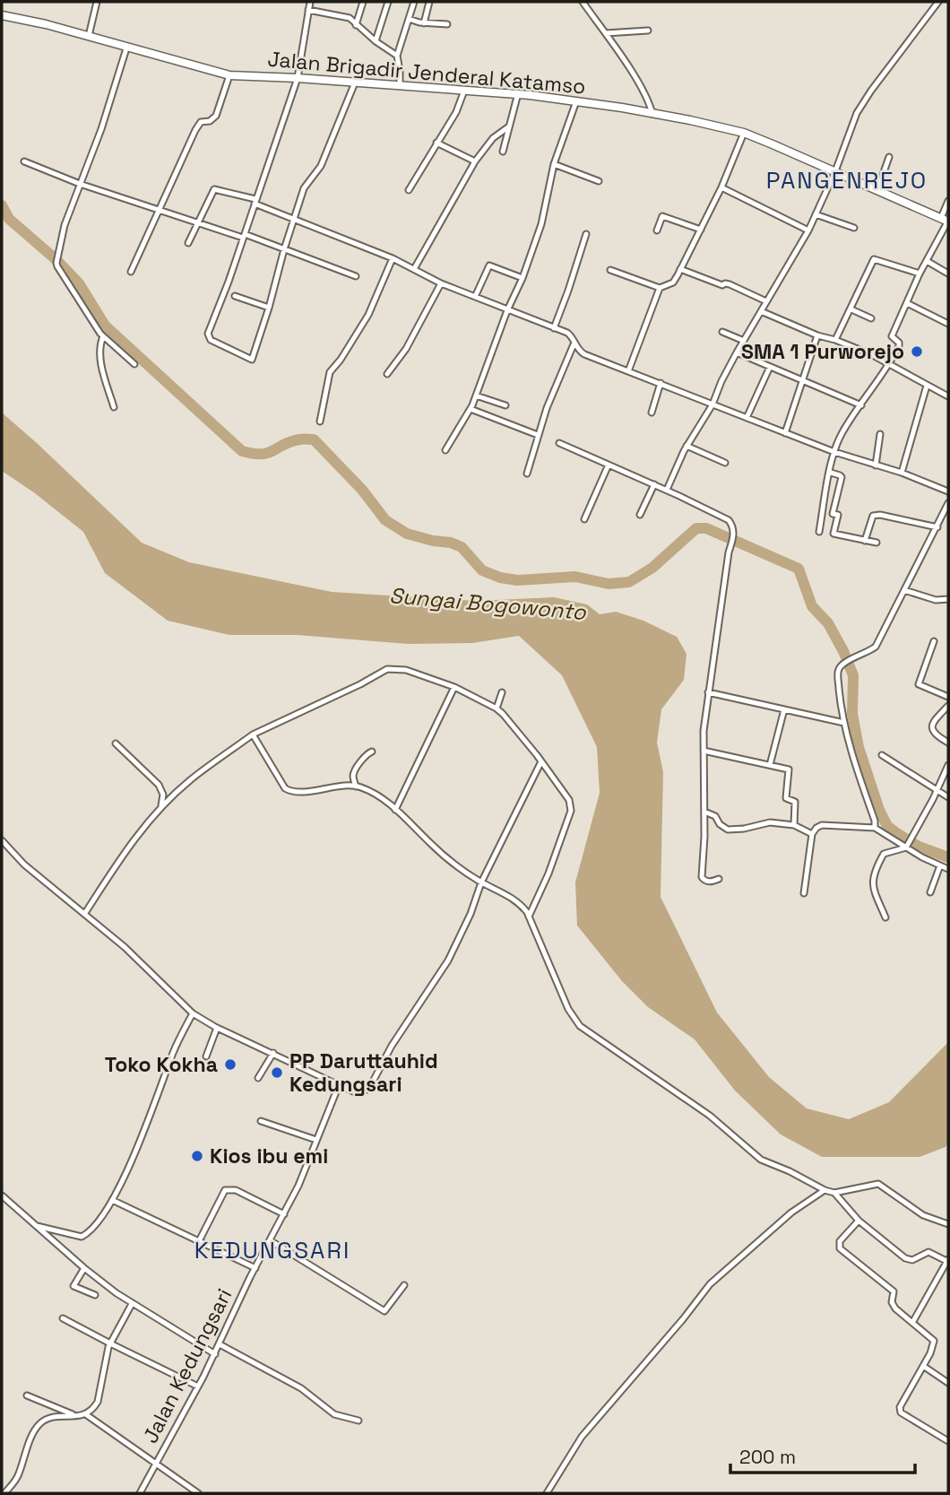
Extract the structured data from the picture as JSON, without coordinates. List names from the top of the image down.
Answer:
{
  "streets": {
    "main road": ["Jalan Brigadir Jenderal Katamso"],
    "street": ["Jalan Kedungsari"]
  },
  "districts": ["PANGENREJO", "KEDUNGSARI"],
  "water": ["Sungai Bogowonto"],
  "places": [
    "SMA 1 Purworejo",
    "Toko Kokha",
    "PP Daruttauhid Kedungsari",
    "Kios ibu emi"
  ],
  "scale_bar": "200 m"
}
